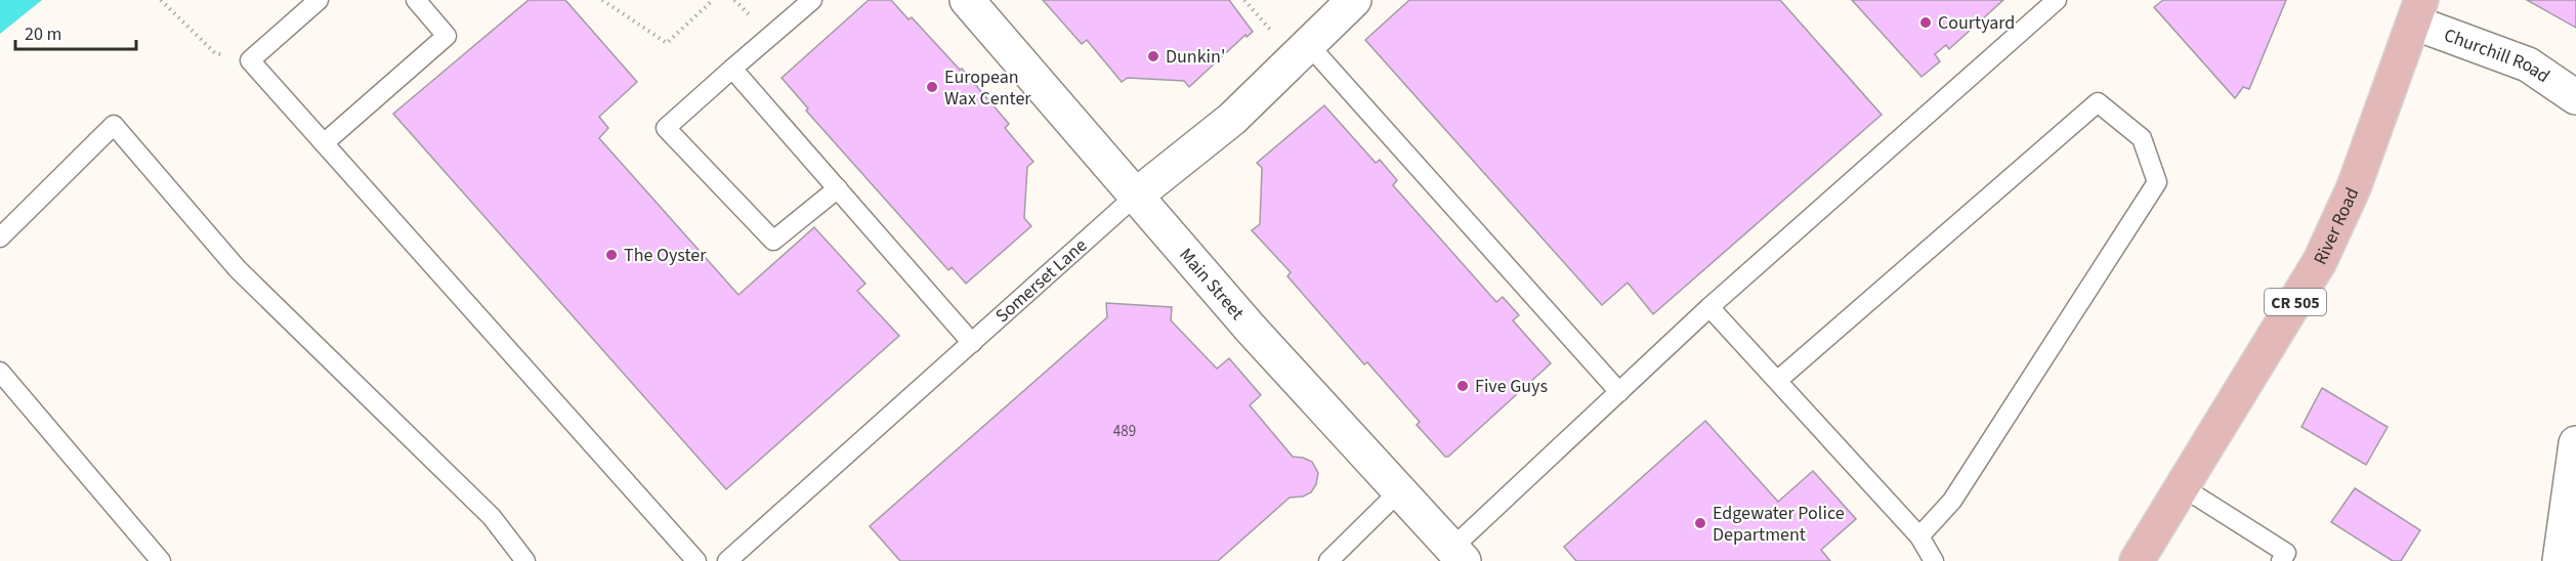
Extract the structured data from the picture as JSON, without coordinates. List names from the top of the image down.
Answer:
{
  "streets": {
    "main road": ["River Road", "CR 505"],
    "street": ["Churchill Road", "Somerset Lane", "Main Street"]
  },
  "crossings": [
    ["Churchill Road", "River Road"],
    ["Somerset Lane", "Main Street"]
  ],
  "places": [
    "Courtyard",
    "Dunkin'",
    "European Wax Center",
    "The Oyster",
    "Five Guys",
    "Edgewater Police Department"
  ],
  "house_numbers": ["489"],
  "scale_bar": "20 m"
}
